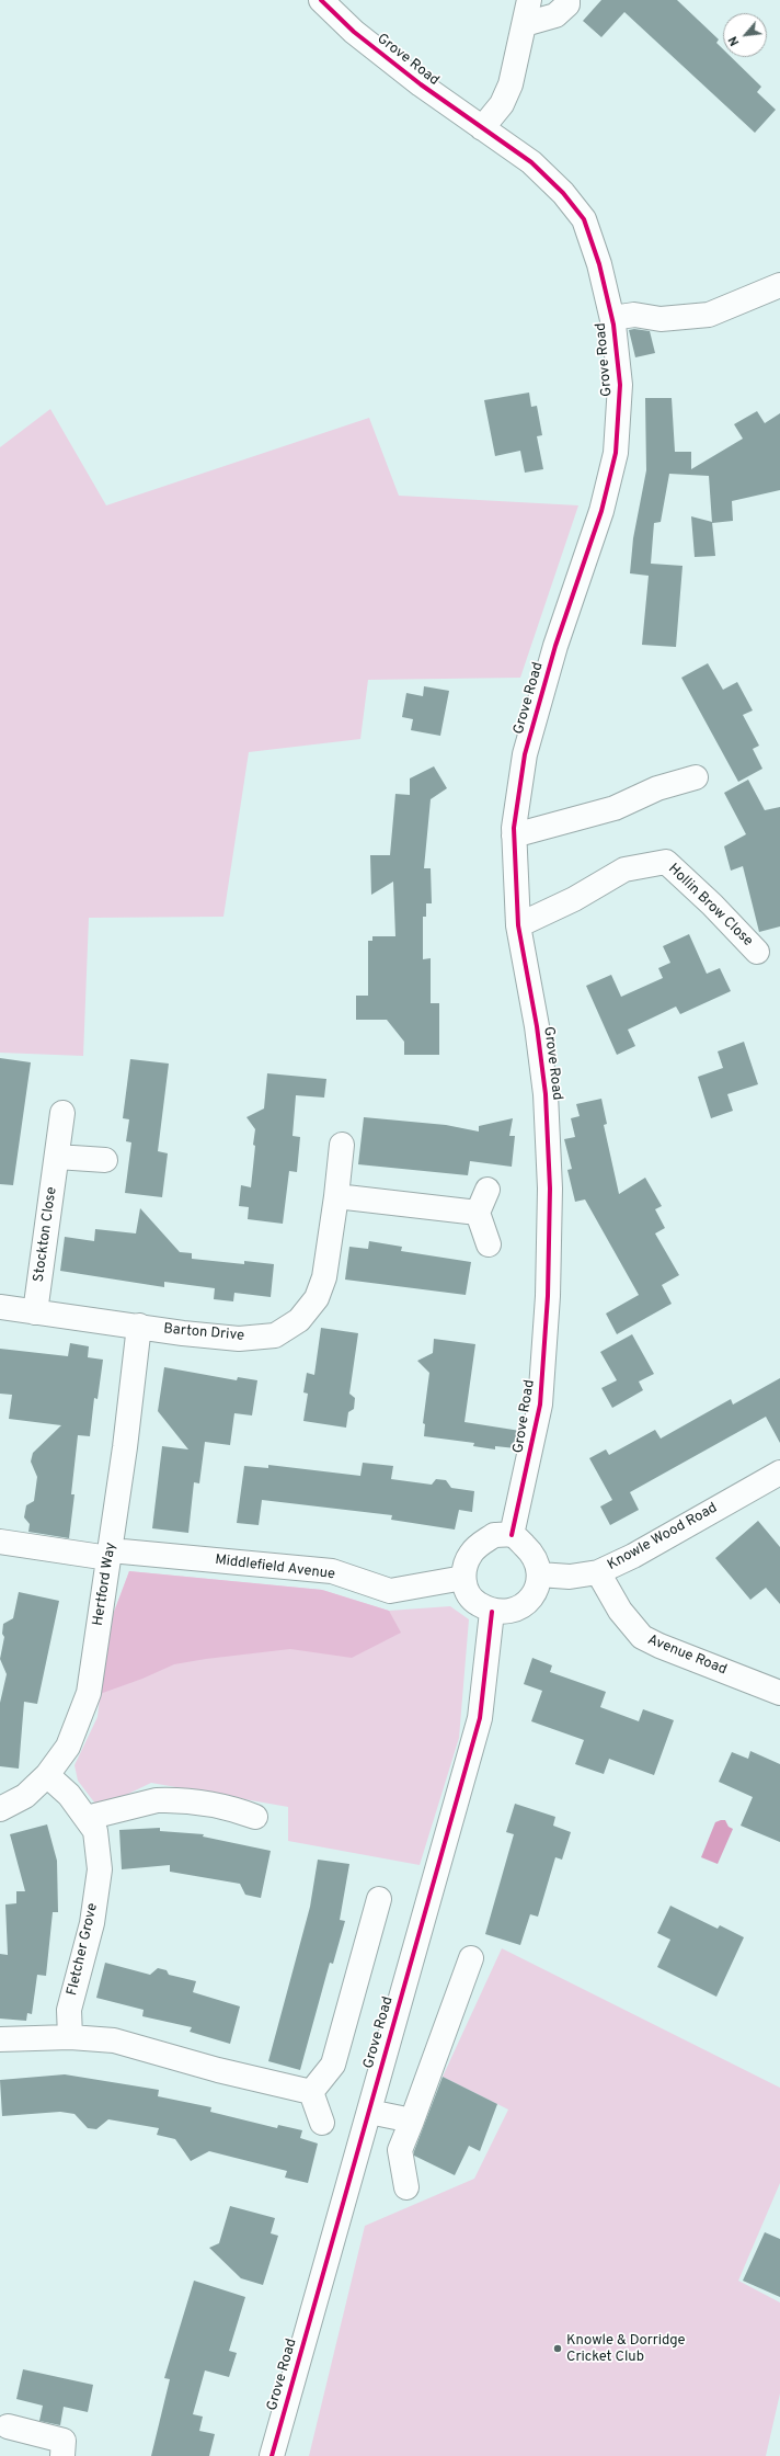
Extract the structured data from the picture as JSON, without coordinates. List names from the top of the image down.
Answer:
{
  "streets": {
    "street": [
      "Grove Road",
      "Hollin Brow Close",
      "Stockton Close",
      "Barton Drive",
      "Knowle Wood Road",
      "Middlefield Avenue",
      "Hertford Way",
      "Avenue Road",
      "Fletcher Grove"
    ]
  },
  "crossings": [
    ["Grove Road", "Hollin Brow Close"],
    ["Grove Road", "Knowle Wood Road"],
    ["Grove Road", "Middlefield Avenue"],
    ["Stockton Close", "Barton Drive"],
    ["Barton Drive", "Hertford Way"],
    ["Knowle Wood Road", "Middlefield Avenue"],
    ["Knowle Wood Road", "Avenue Road"],
    ["Middlefield Avenue", "Hertford Way"],
    ["Hertford Way", "Fletcher Grove"]
  ],
  "places": ["Knowle & Dorridge Cricket Club"],
  "north": "bottom left"
}
